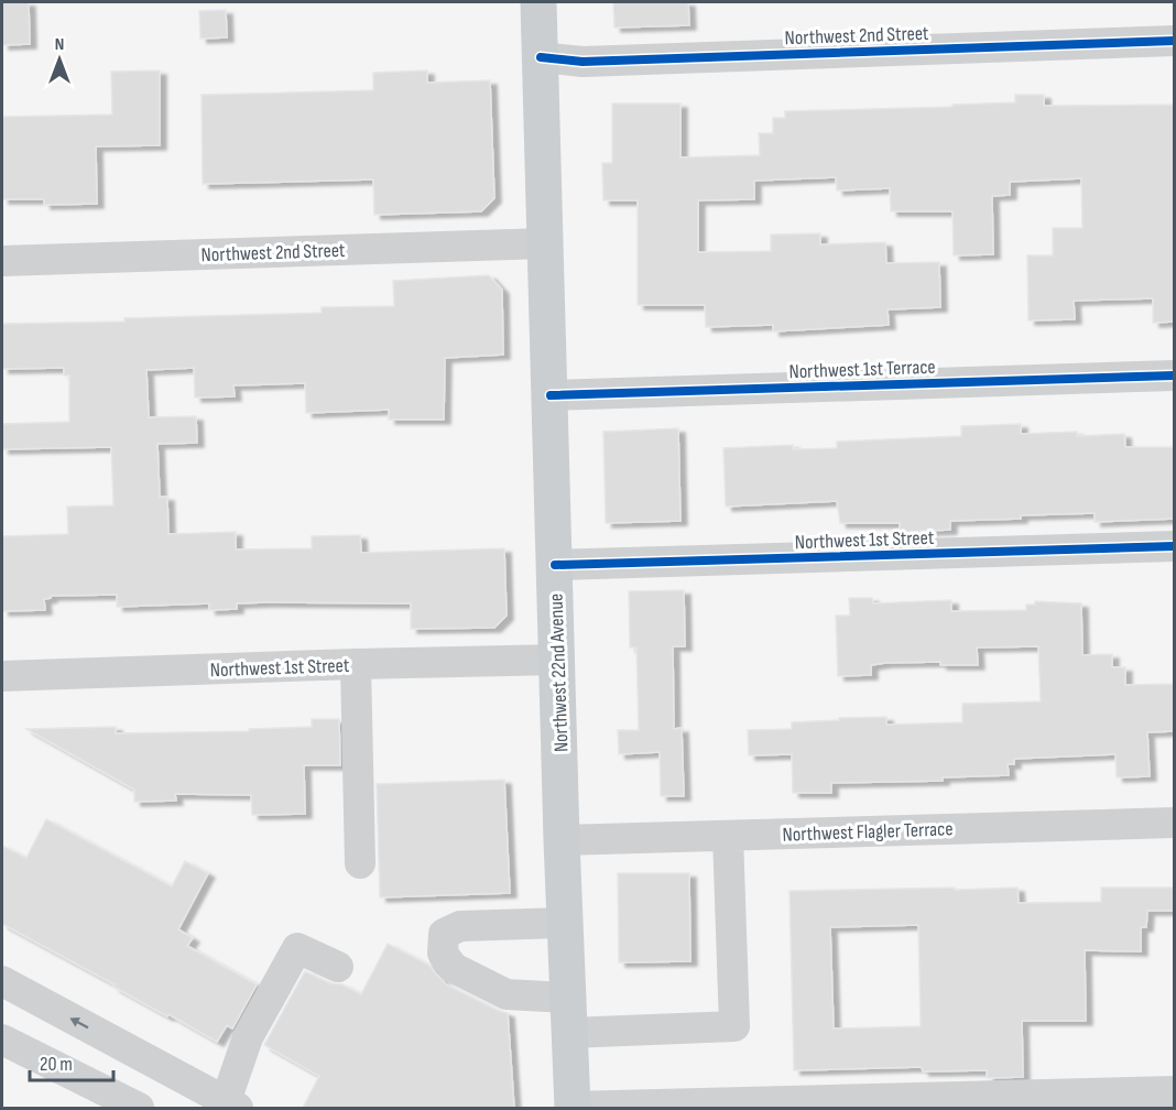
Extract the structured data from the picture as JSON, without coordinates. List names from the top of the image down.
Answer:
{
  "streets": {
    "main road": ["Northwest 22nd Avenue"],
    "street": [
      "Northwest 2nd Street",
      "Northwest 1st Terrace",
      "Northwest 1st Street",
      "Northwest Flagler Terrace"
    ]
  },
  "crossings": [
    ["Northwest 2nd Street", "Northwest 22nd Avenue"],
    ["Northwest 1st Terrace", "Northwest 22nd Avenue"],
    ["Northwest 1st Street", "Northwest 22nd Avenue"],
    ["Northwest 22nd Avenue", "Northwest Flagler Terrace"]
  ],
  "scale_bar": "20 m",
  "north": "top"
}
